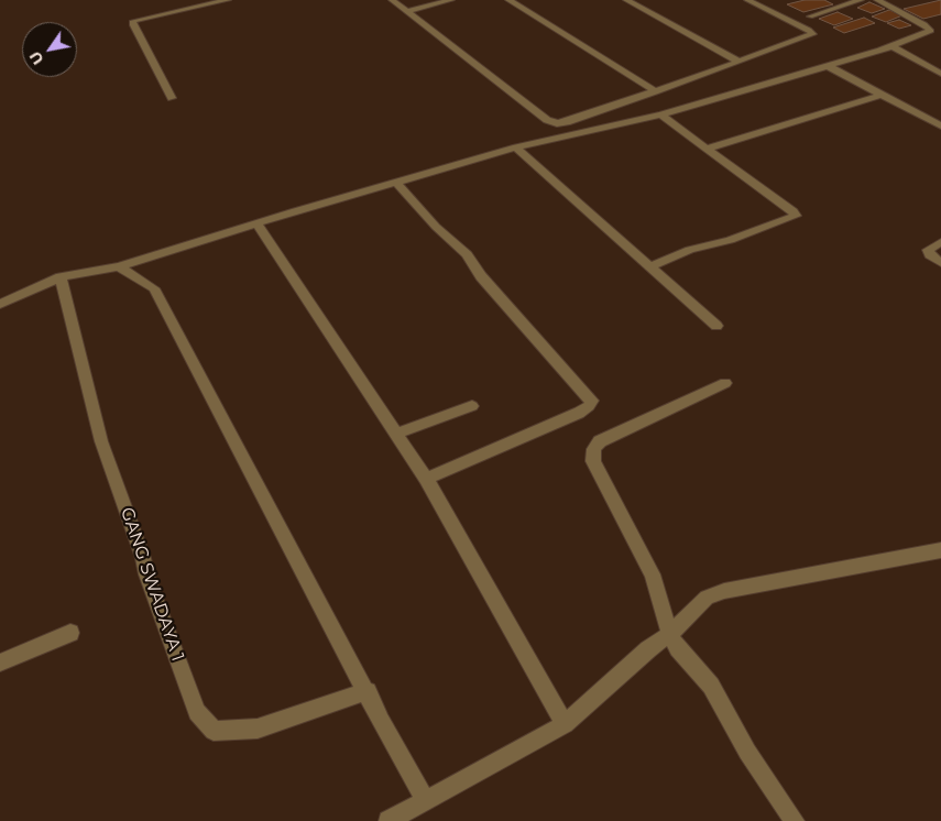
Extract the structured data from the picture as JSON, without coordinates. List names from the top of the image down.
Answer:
{
  "streets": {
    "street": ["GANG SWADAYA 1"]
  },
  "north": "bottom left"
}
